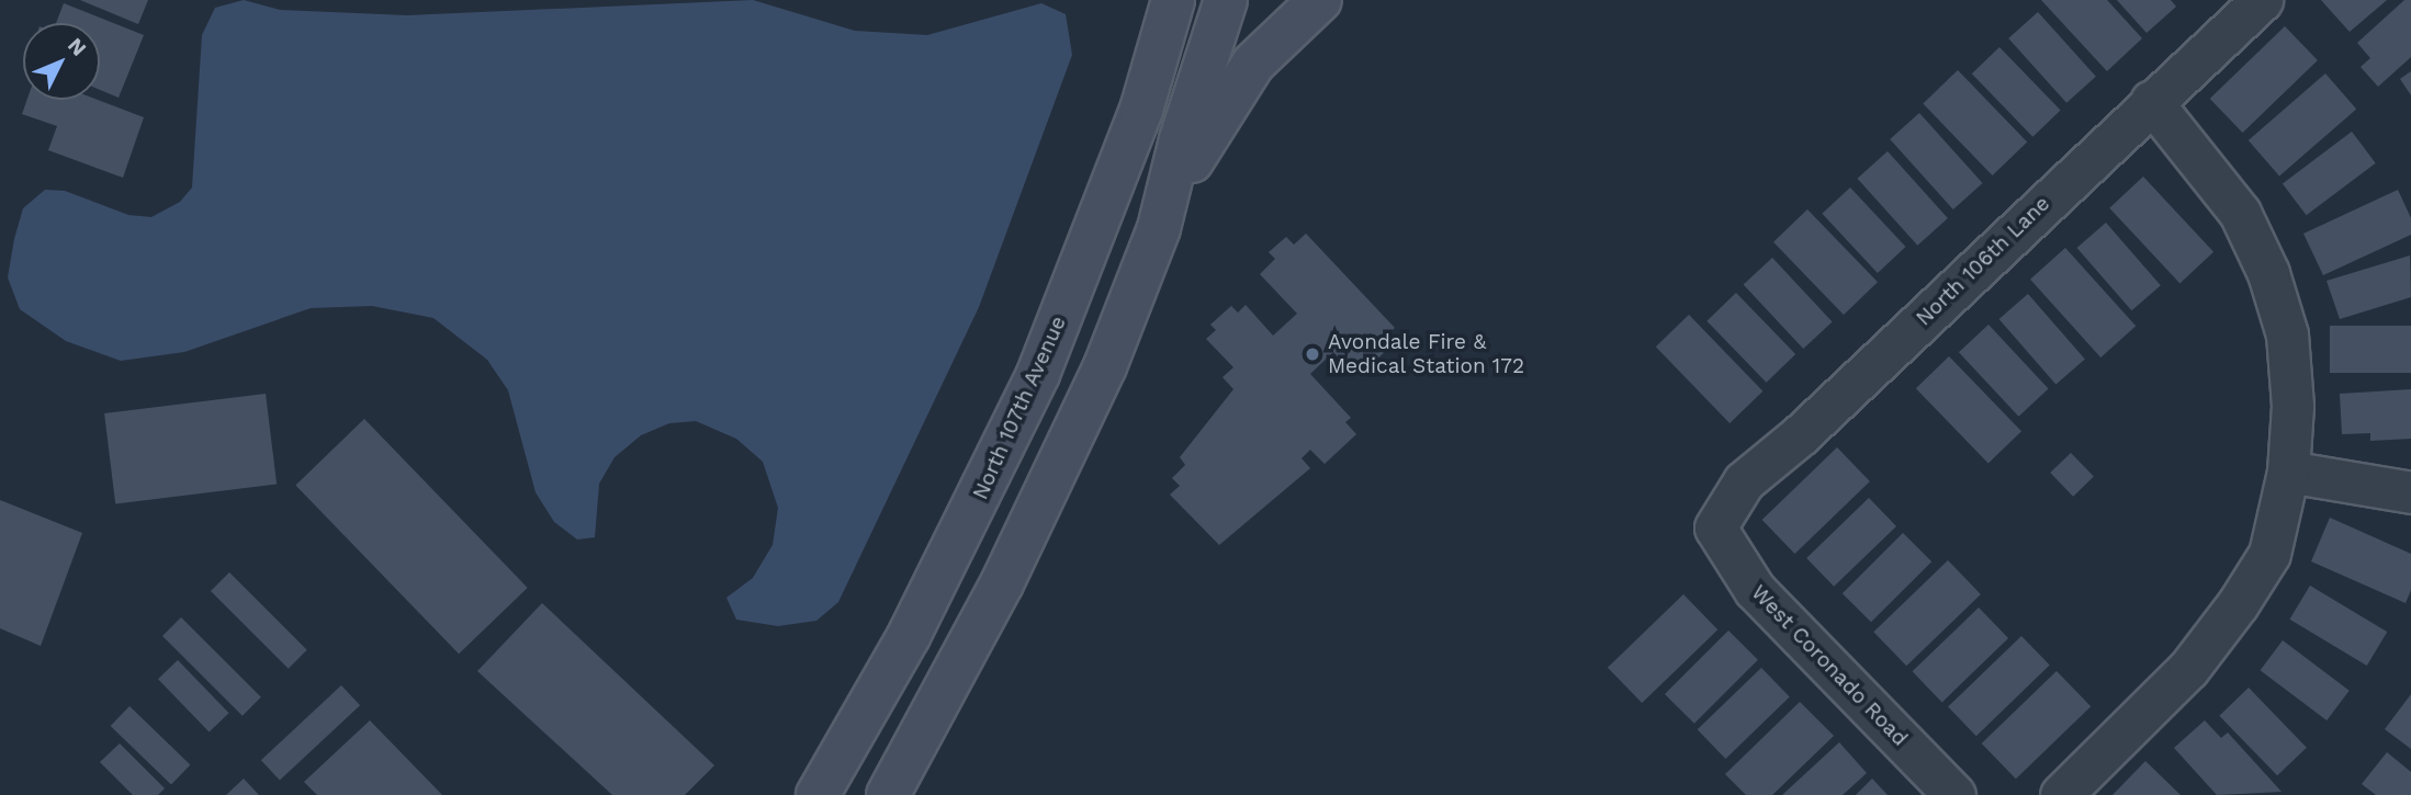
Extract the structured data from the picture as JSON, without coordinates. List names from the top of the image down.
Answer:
{
  "streets": {
    "main road": ["North 107th Avenue"],
    "street": ["North 106th Lane", "West Coronado Road"]
  },
  "crossings": [
    ["North 106th Lane", "West Coronado Road"]
  ],
  "places": ["Avondale Fire & Medical Station 172"],
  "north": "top right"
}
